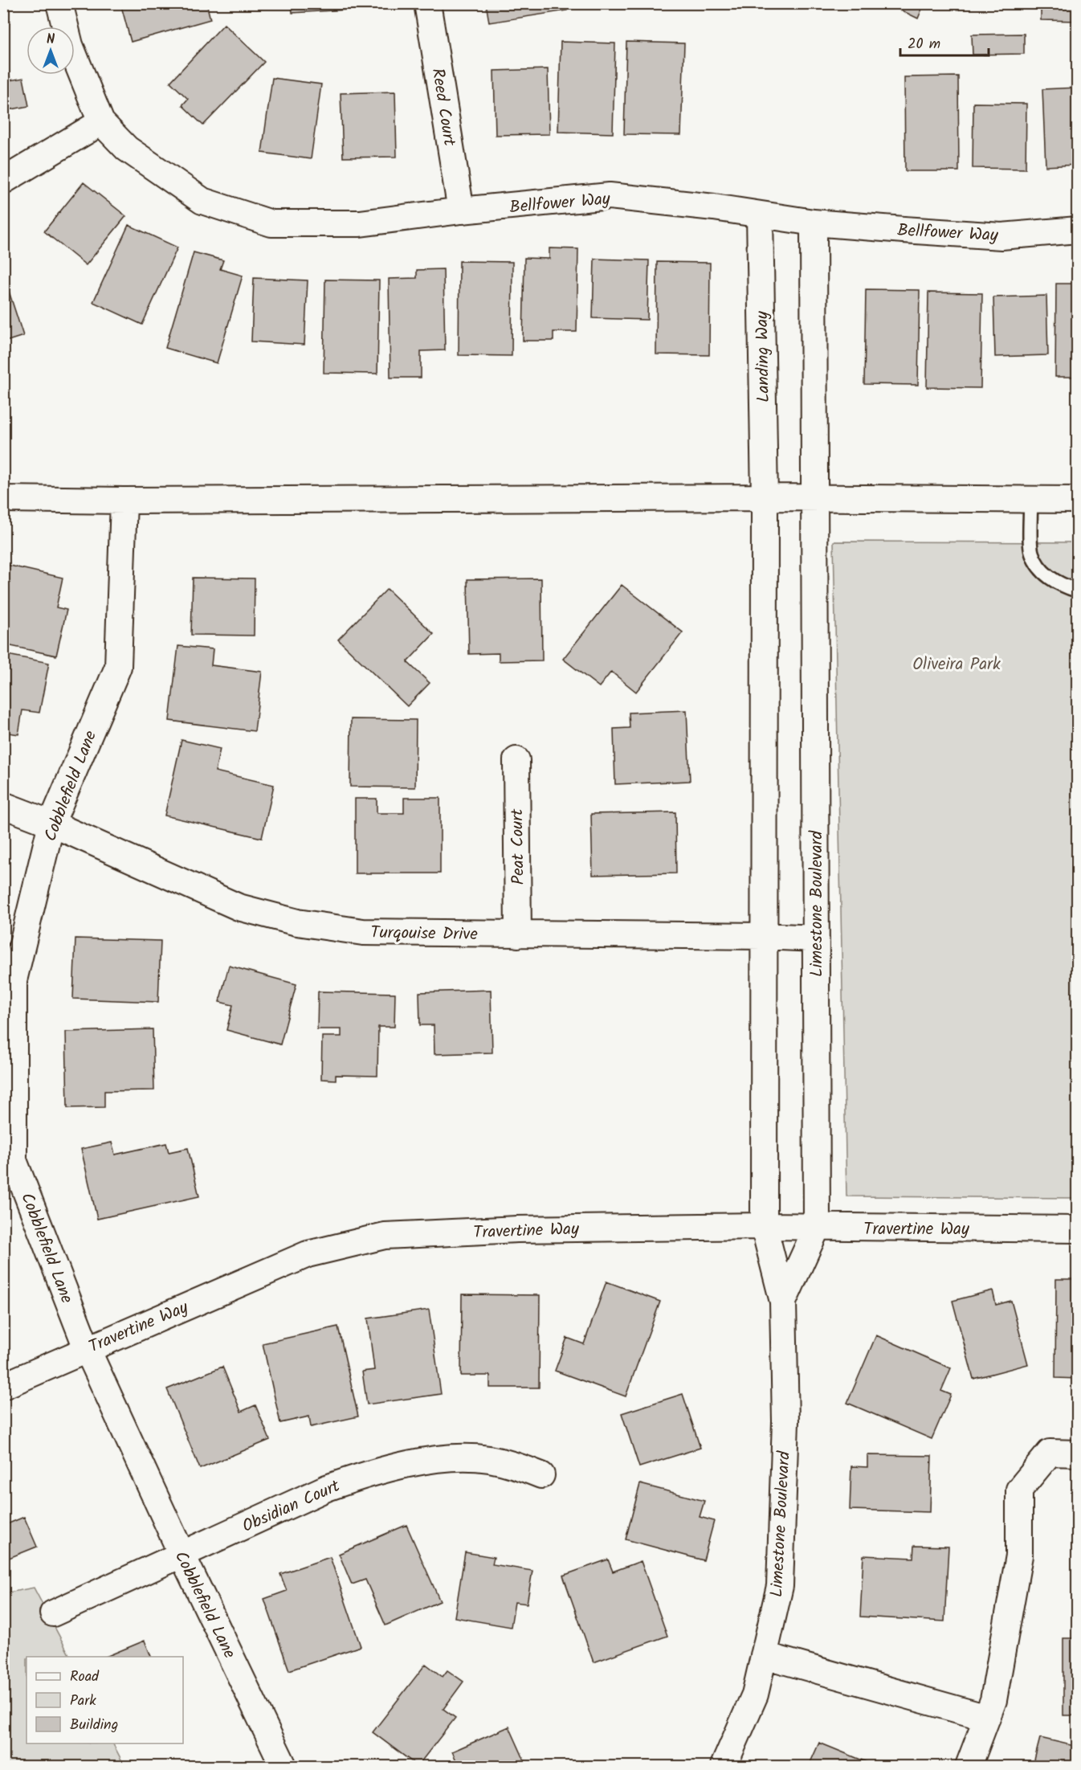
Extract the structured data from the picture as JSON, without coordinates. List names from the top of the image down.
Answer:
{
  "streets": {
    "street": [
      "Reed Court",
      "Bellfower Way",
      "Landing Way",
      "Cobblefield Lane",
      "Peat Court",
      "Limestone Boulevard",
      "Turqouise Drive",
      "Travertine Way",
      "Obsidian Court"
    ]
  },
  "crossings": [
    ["Reed Court", "Bellfower Way"],
    ["Bellfower Way", "Landing Way"],
    ["Landing Way", "Limestone Boulevard"],
    ["Cobblefield Lane", "Turqouise Drive"],
    ["Cobblefield Lane", "Travertine Way"],
    ["Cobblefield Lane", "Obsidian Court"],
    ["Peat Court", "Turqouise Drive"],
    ["Limestone Boulevard", "Turqouise Drive"],
    ["Limestone Boulevard", "Travertine Way"]
  ],
  "parks": ["Oliveira Park"],
  "legend": ["Road", "Park", "Building"],
  "scale_bar": "20 m",
  "north": "top"
}
